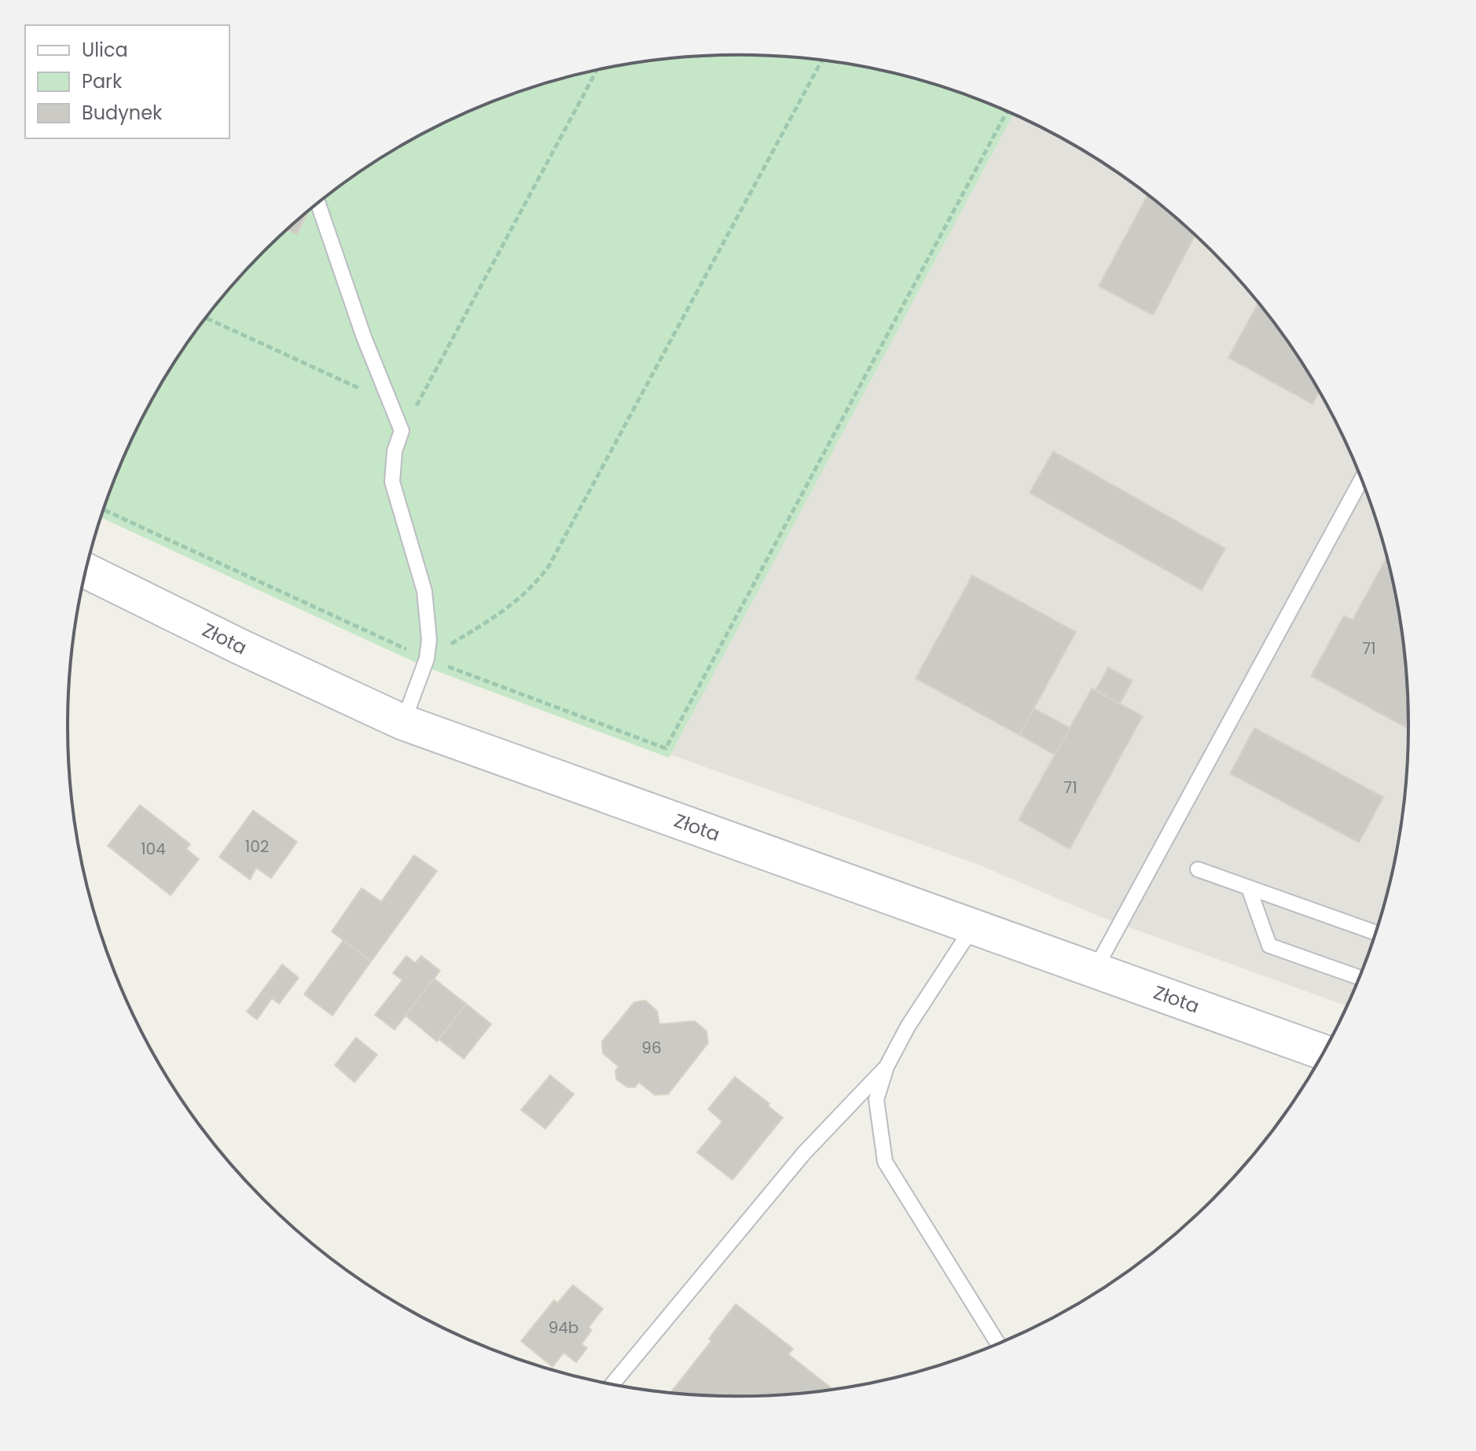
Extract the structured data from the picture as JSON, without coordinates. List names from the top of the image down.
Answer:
{
  "streets": {
    "street": ["Złota"]
  },
  "house_numbers": [
    "71",
    "71",
    "102",
    "104",
    "96",
    "94b"
  ],
  "legend": ["Ulica", "Park", "Budynek"]
}
